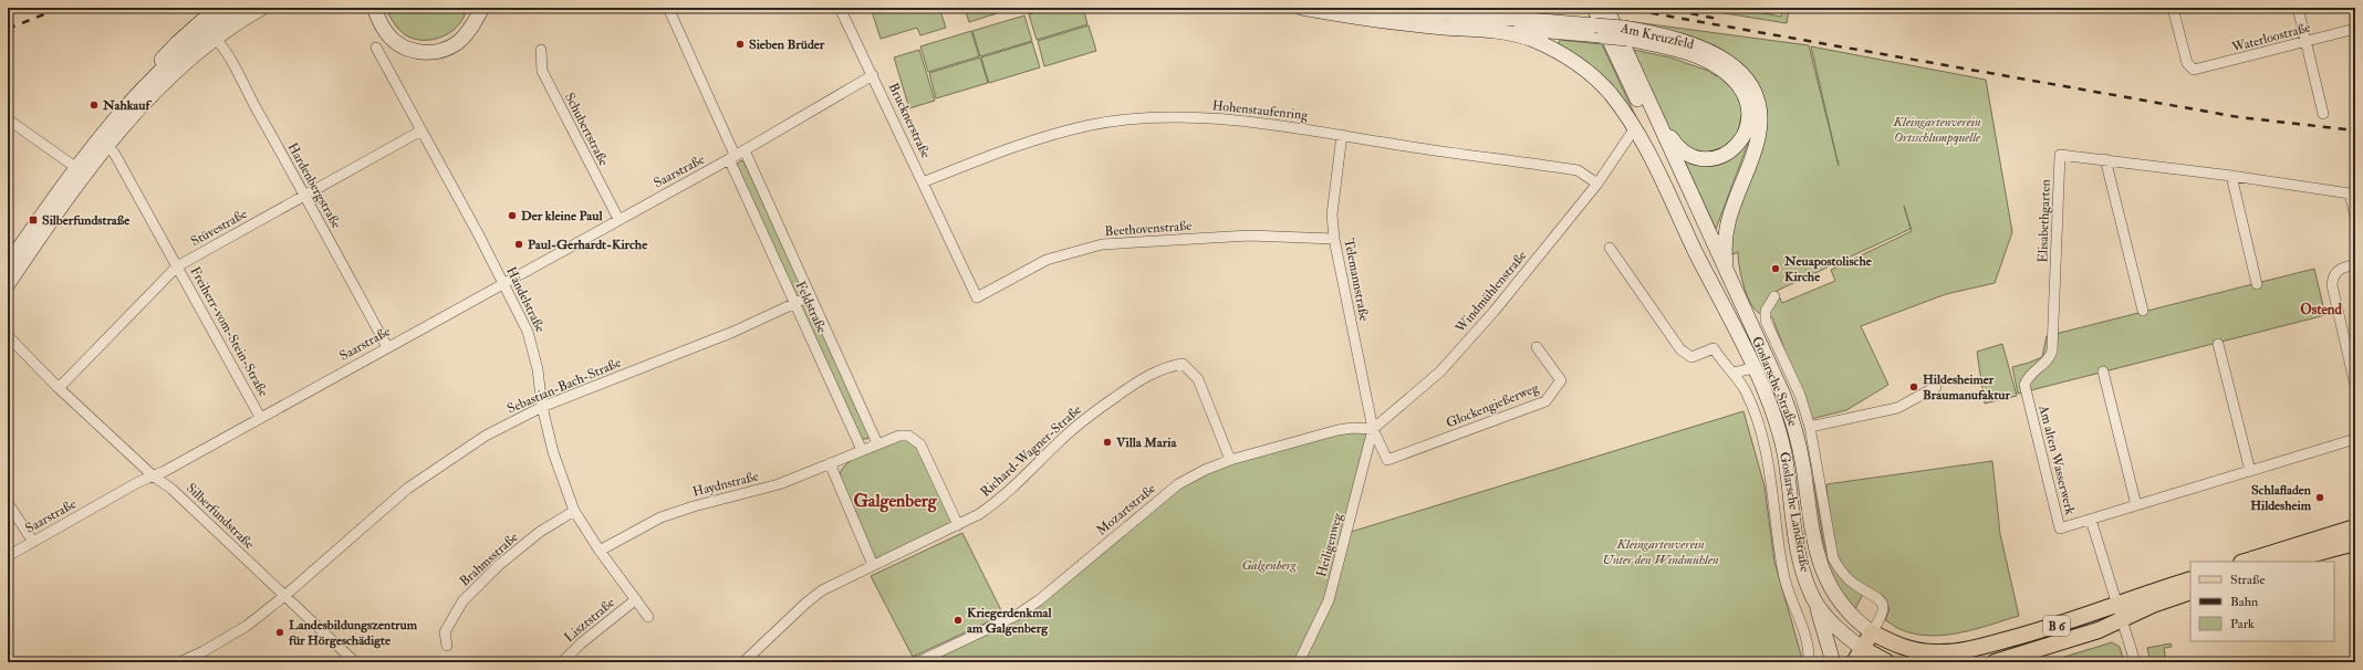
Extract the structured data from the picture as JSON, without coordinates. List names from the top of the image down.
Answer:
{
  "streets": {
    "main road": [
      "Am Kreuzfeld",
      "Goslarsche Straße",
      "Goslarsche Landstraße",
      "B 6"
    ],
    "street": [
      "Waterloostraße",
      "Hohenstaufenring",
      "Brucknerstraße",
      "Schubertstraße",
      "Saarstraße",
      "Hardenbergstraße",
      "Elisabethgarten",
      "Stüvestraße",
      "Beethovenstraße",
      "Telemannstraße",
      "Windmühlenstraße",
      "Händelstraße",
      "Feldstraße",
      "Freiherr-vom-Stein-Straße",
      "Sebastian-Bach-Straße",
      "Glockengießerweg",
      "Richard-Wagner-Straße",
      "Am alten Wasserwerk",
      "Haydnstraße",
      "Mozartstraße",
      "Silberfundstraße",
      "Heiligenweg",
      "Brahmsstraße",
      "Lisztstraße"
    ]
  },
  "crossings": [
    ["Am Kreuzfeld", "Goslarsche Straße"],
    ["Hohenstaufenring", "Brucknerstraße"],
    ["Hohenstaufenring", "Telemannstraße"],
    ["Hohenstaufenring", "Windmühlenstraße"],
    ["Brucknerstraße", "Saarstraße"],
    ["Brucknerstraße", "Beethovenstraße"],
    ["Brucknerstraße", "Feldstraße"],
    ["Schubertstraße", "Saarstraße"],
    ["Saarstraße", "Hardenbergstraße"],
    ["Saarstraße", "Händelstraße"],
    ["Saarstraße", "Feldstraße"],
    ["Saarstraße", "Freiherr-vom-Stein-Straße"],
    ["Saarstraße", "Silberfundstraße"],
    ["Hardenbergstraße", "Stüvestraße"],
    ["Elisabethgarten", "Am alten Wasserwerk"],
    ["Stüvestraße", "Händelstraße"],
    ["Stüvestraße", "Freiherr-vom-Stein-Straße"],
    ["Stüvestraße", "Silberfundstraße"],
    ["Beethovenstraße", "Telemannstraße"],
    ["Telemannstraße", "Windmühlenstraße"],
    ["Telemannstraße", "Glockengießerweg"],
    ["Telemannstraße", "Mozartstraße"],
    ["Telemannstraße", "Heiligenweg"],
    ["Windmühlenstraße", "Glockengießerweg"],
    ["Windmühlenstraße", "Mozartstraße"],
    ["Windmühlenstraße", "Goslarsche Landstraße"],
    ["Windmühlenstraße", "Heiligenweg"],
    ["Händelstraße", "Sebastian-Bach-Straße"],
    ["Händelstraße", "Haydnstraße"],
    ["Händelstraße", "Brahmsstraße"],
    ["Händelstraße", "Lisztstraße"],
    ["Feldstraße", "Sebastian-Bach-Straße"],
    ["Feldstraße", "Haydnstraße"],
    ["Goslarsche Straße", "B 6"],
    ["Sebastian-Bach-Straße", "Silberfundstraße"],
    ["Glockengießerweg", "Mozartstraße"],
    ["Glockengießerweg", "Heiligenweg"],
    ["Richard-Wagner-Straße", "Mozartstraße"],
    ["Am alten Wasserwerk", "B 6"],
    ["Mozartstraße", "Heiligenweg"]
  ],
  "districts": ["Ostend", "Galgenberg"],
  "parks": ["Kleingartenverein Ortsschlumpquelle", "Kleingartenverein Unter den Windmühlen", "Galgenberg"],
  "places": {
    "other": [
      "Sieben Brüder",
      "Nahkauf",
      "Der kleine Paul",
      "Paul-Gerhardt-Kirche",
      "Neuapostolische Kirche",
      "Hildesheimer Braumanufaktur",
      "Villa Maria",
      "Schlafladen Hildesheim",
      "Kriegerdenkmal am Galgenberg",
      "Landesbildungszentrum für Hörgeschädigte"
    ],
    "transit": ["Silberfundstraße"]
  },
  "legend": ["Straße", "Bahn", "Park"]
}
